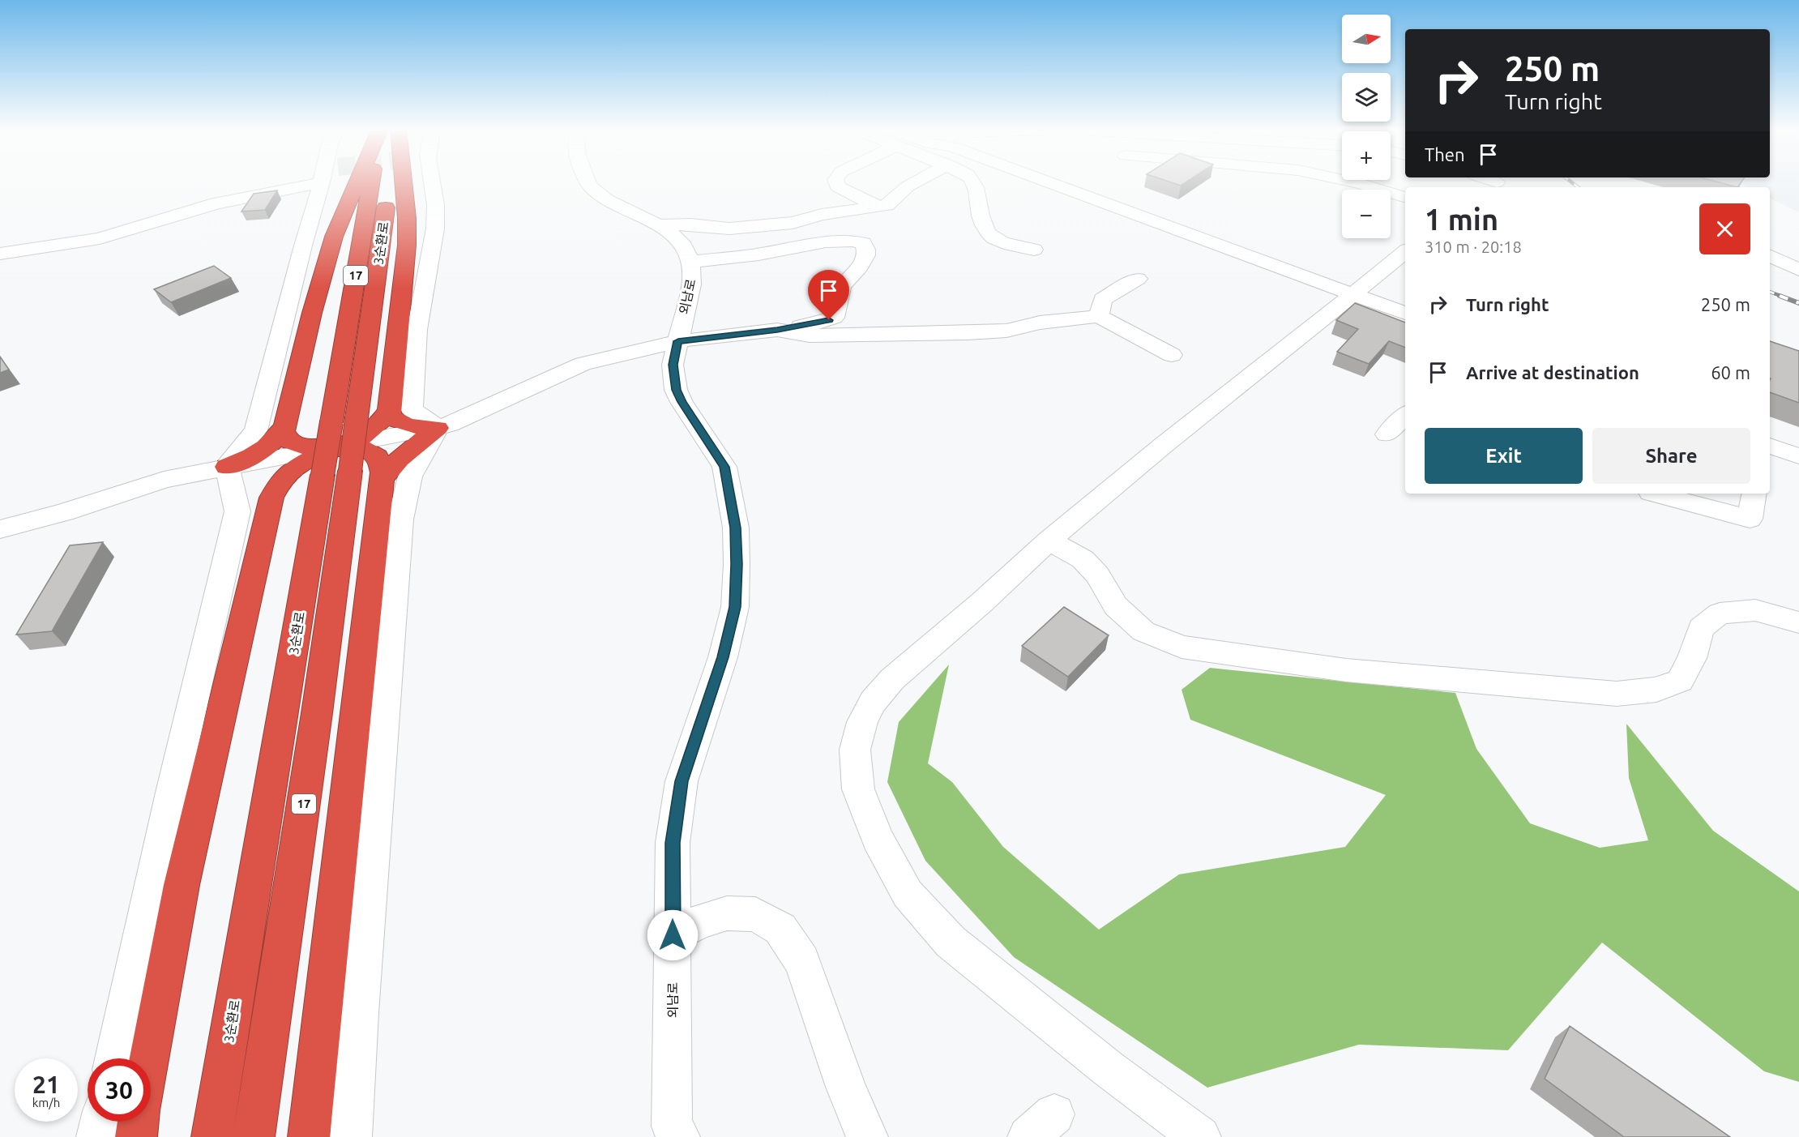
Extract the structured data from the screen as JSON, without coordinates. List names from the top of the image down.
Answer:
{
  "streets": {
    "highway": ["3순환로", "17"],
    "street": ["외남로"]
  },
  "north": "right",
  "page": {
    "map_buttons": ["+", "−"],
    "turn": ["250 m", "Turn right"],
    "then": "Then",
    "heading": ["1 min", "310 m · 20:18"],
    "list": [
      {
        "name": "Turn right",
        "value": "250 m"
      },
      {
        "name": "Arrive at destination",
        "value": "60 m"
      }
    ],
    "buttons": ["Exit", "Share"],
    "speed": "21 km/h",
    "limit": "30"
  }
}
